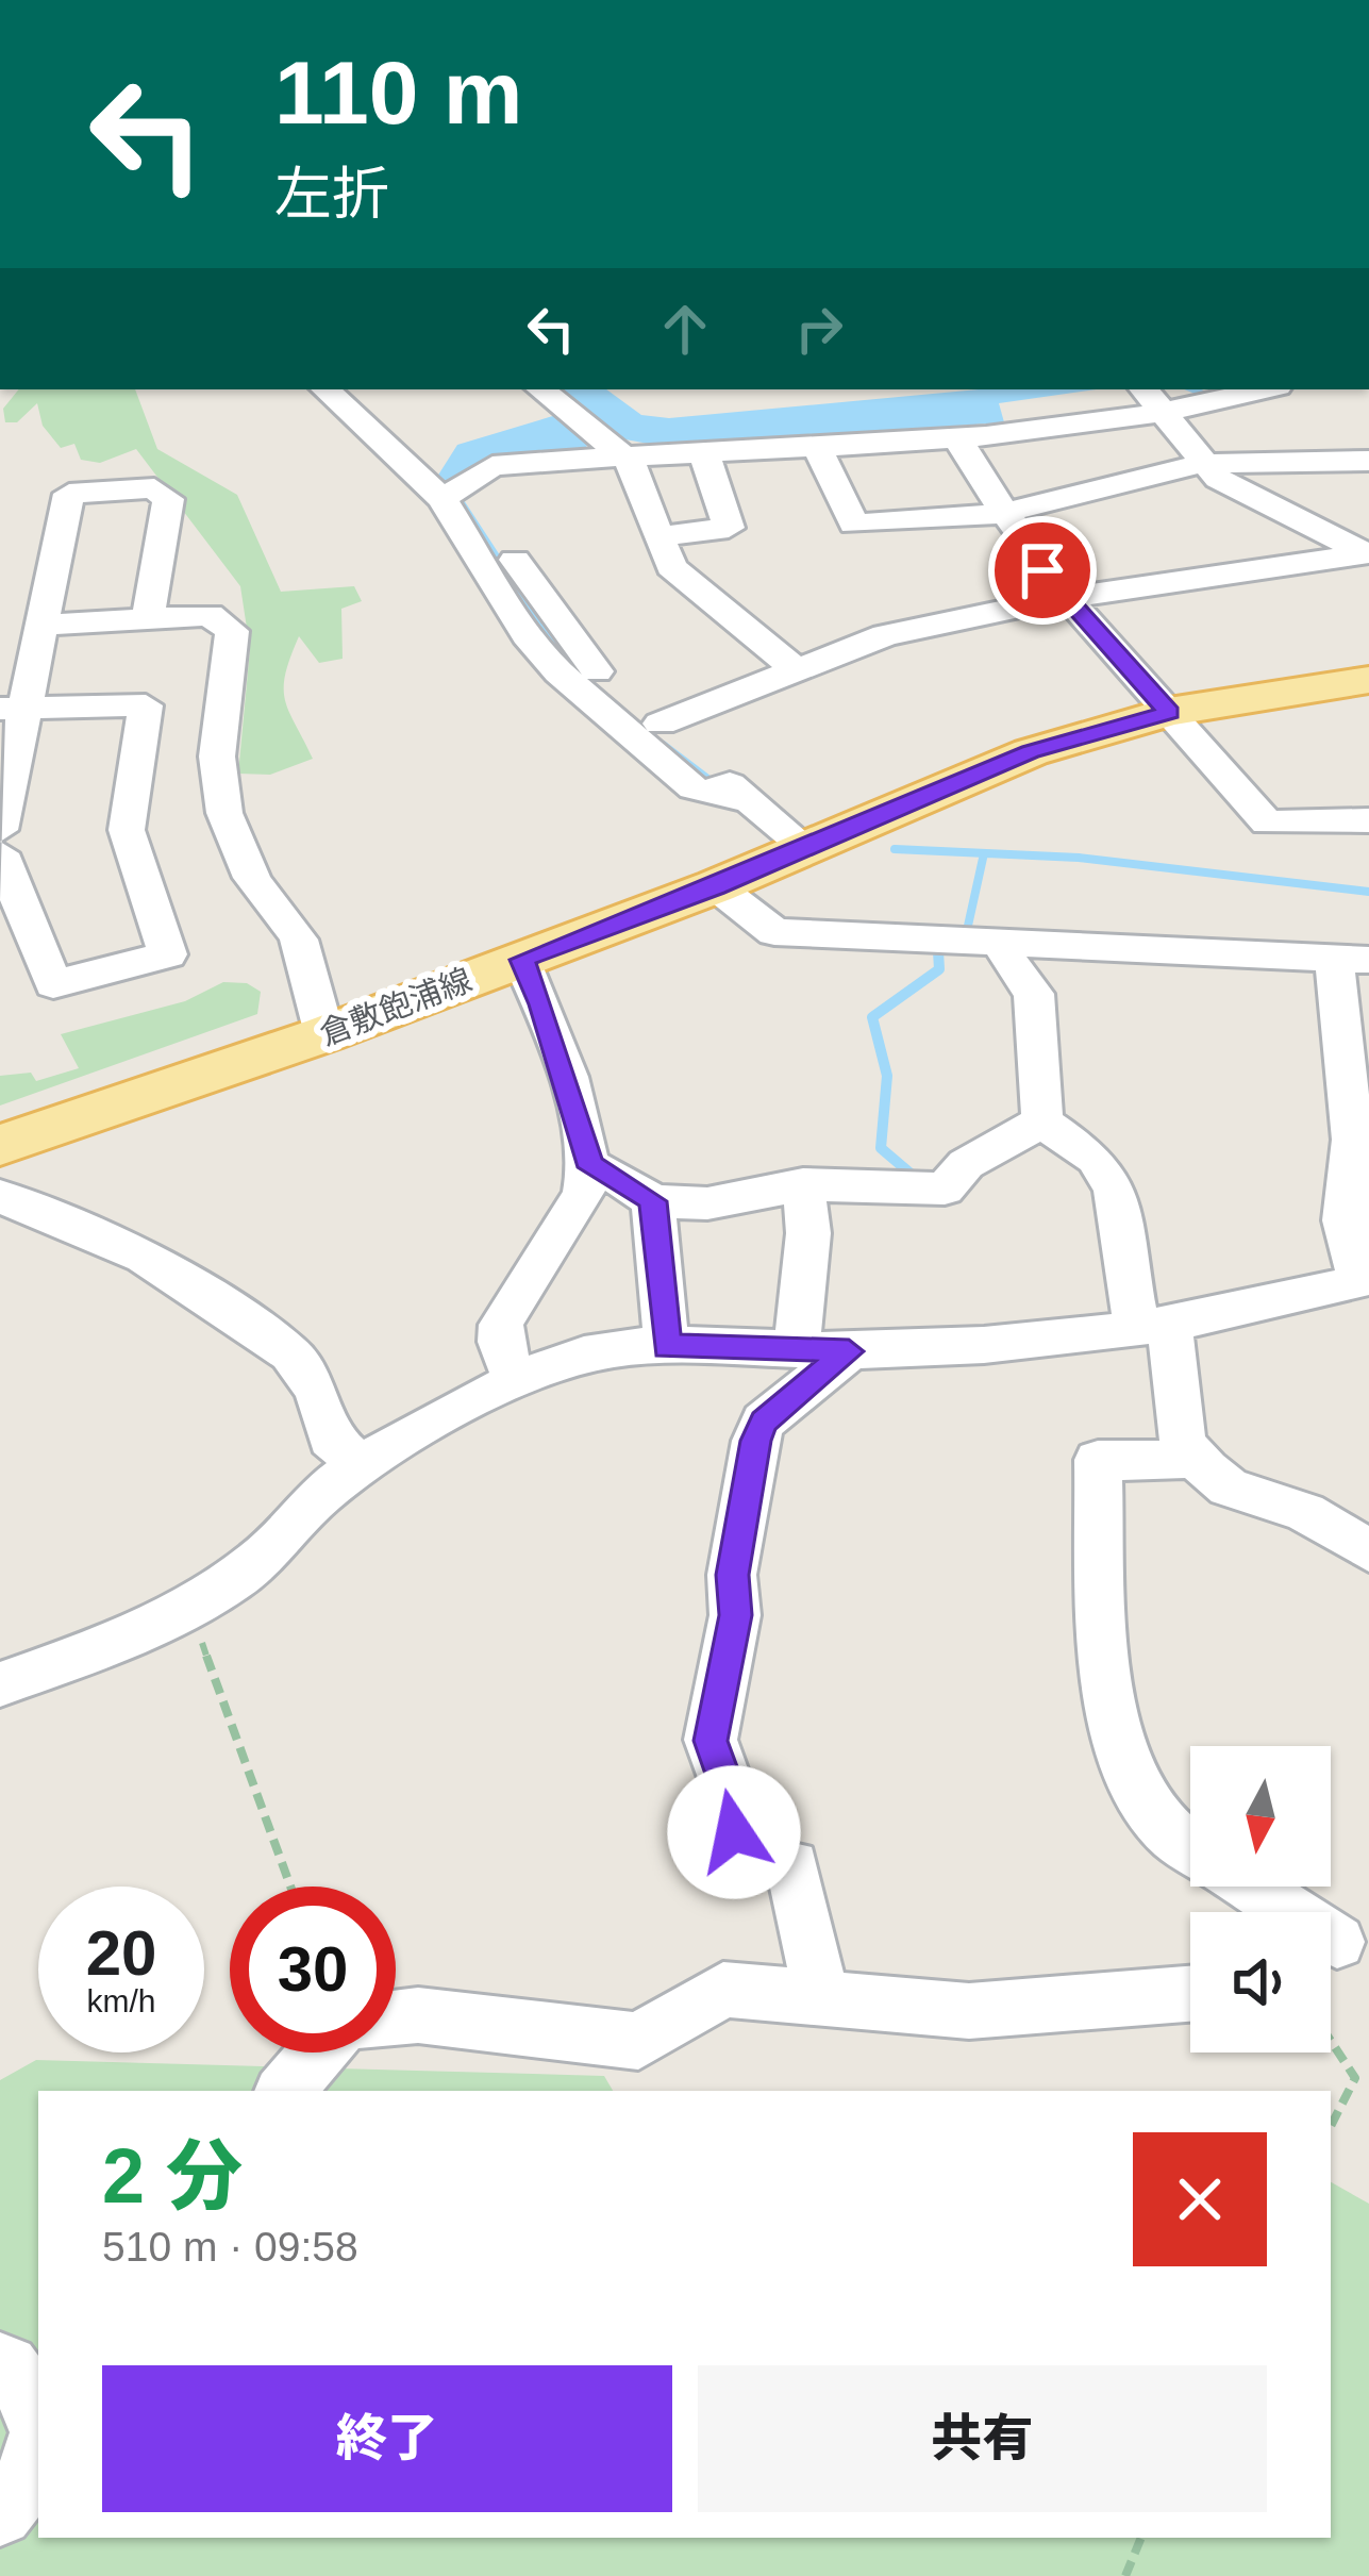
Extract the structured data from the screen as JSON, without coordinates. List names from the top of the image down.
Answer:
{
  "streets": {
    "main road": ["倉敷飽浦線"]
  },
  "north": "bottom",
  "page": {
    "turn": ["110 m", "左折"],
    "speed": "20 km/h",
    "limit": "30",
    "heading": ["2 分", "510 m · 09:58"],
    "buttons": ["終了", "共有"]
  }
}
